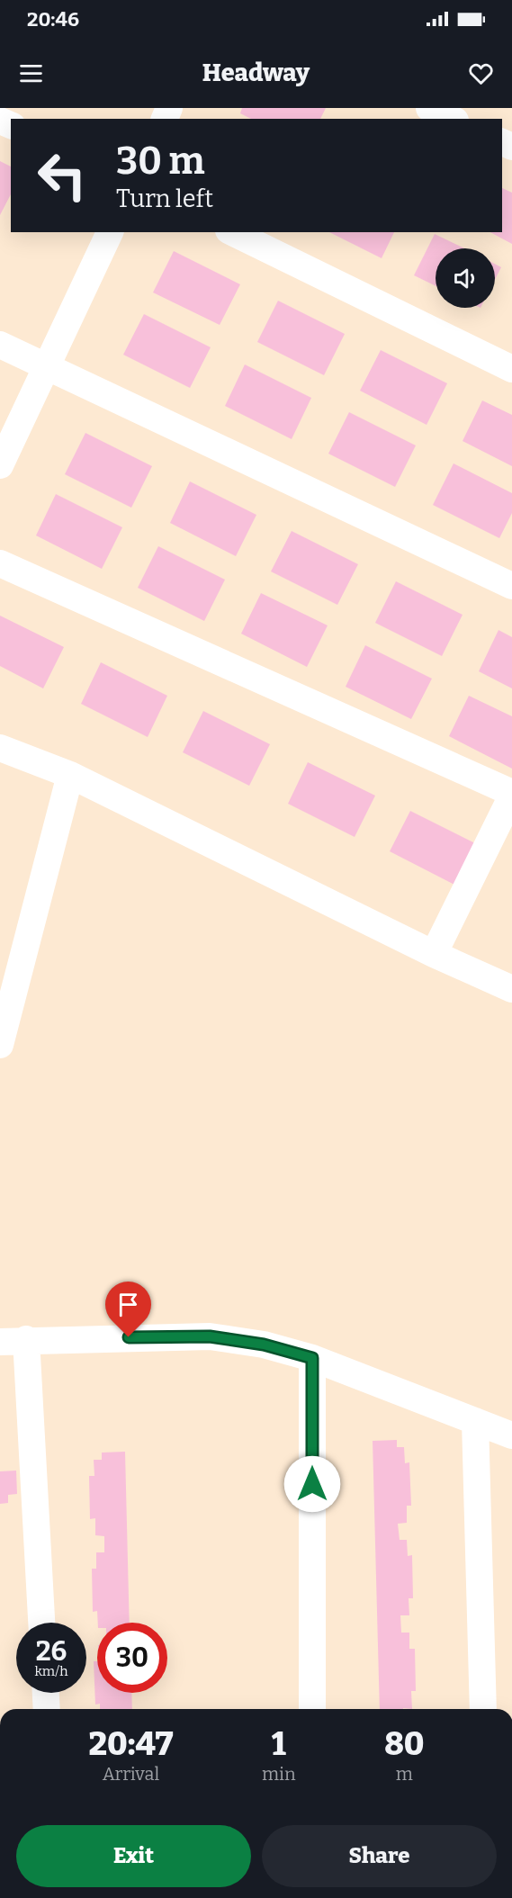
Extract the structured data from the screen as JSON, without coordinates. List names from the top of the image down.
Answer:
{
  "page": {
    "status": "20:46",
    "header": "Headway",
    "turn": ["30 m", "Turn left"],
    "speed": "26 km/h",
    "limit": "30",
    "eta": [
      "20:47",
      "Arrival",
      "1",
      "min",
      "80",
      "m"
    ],
    "buttons": ["Exit", "Share"]
  }
}
